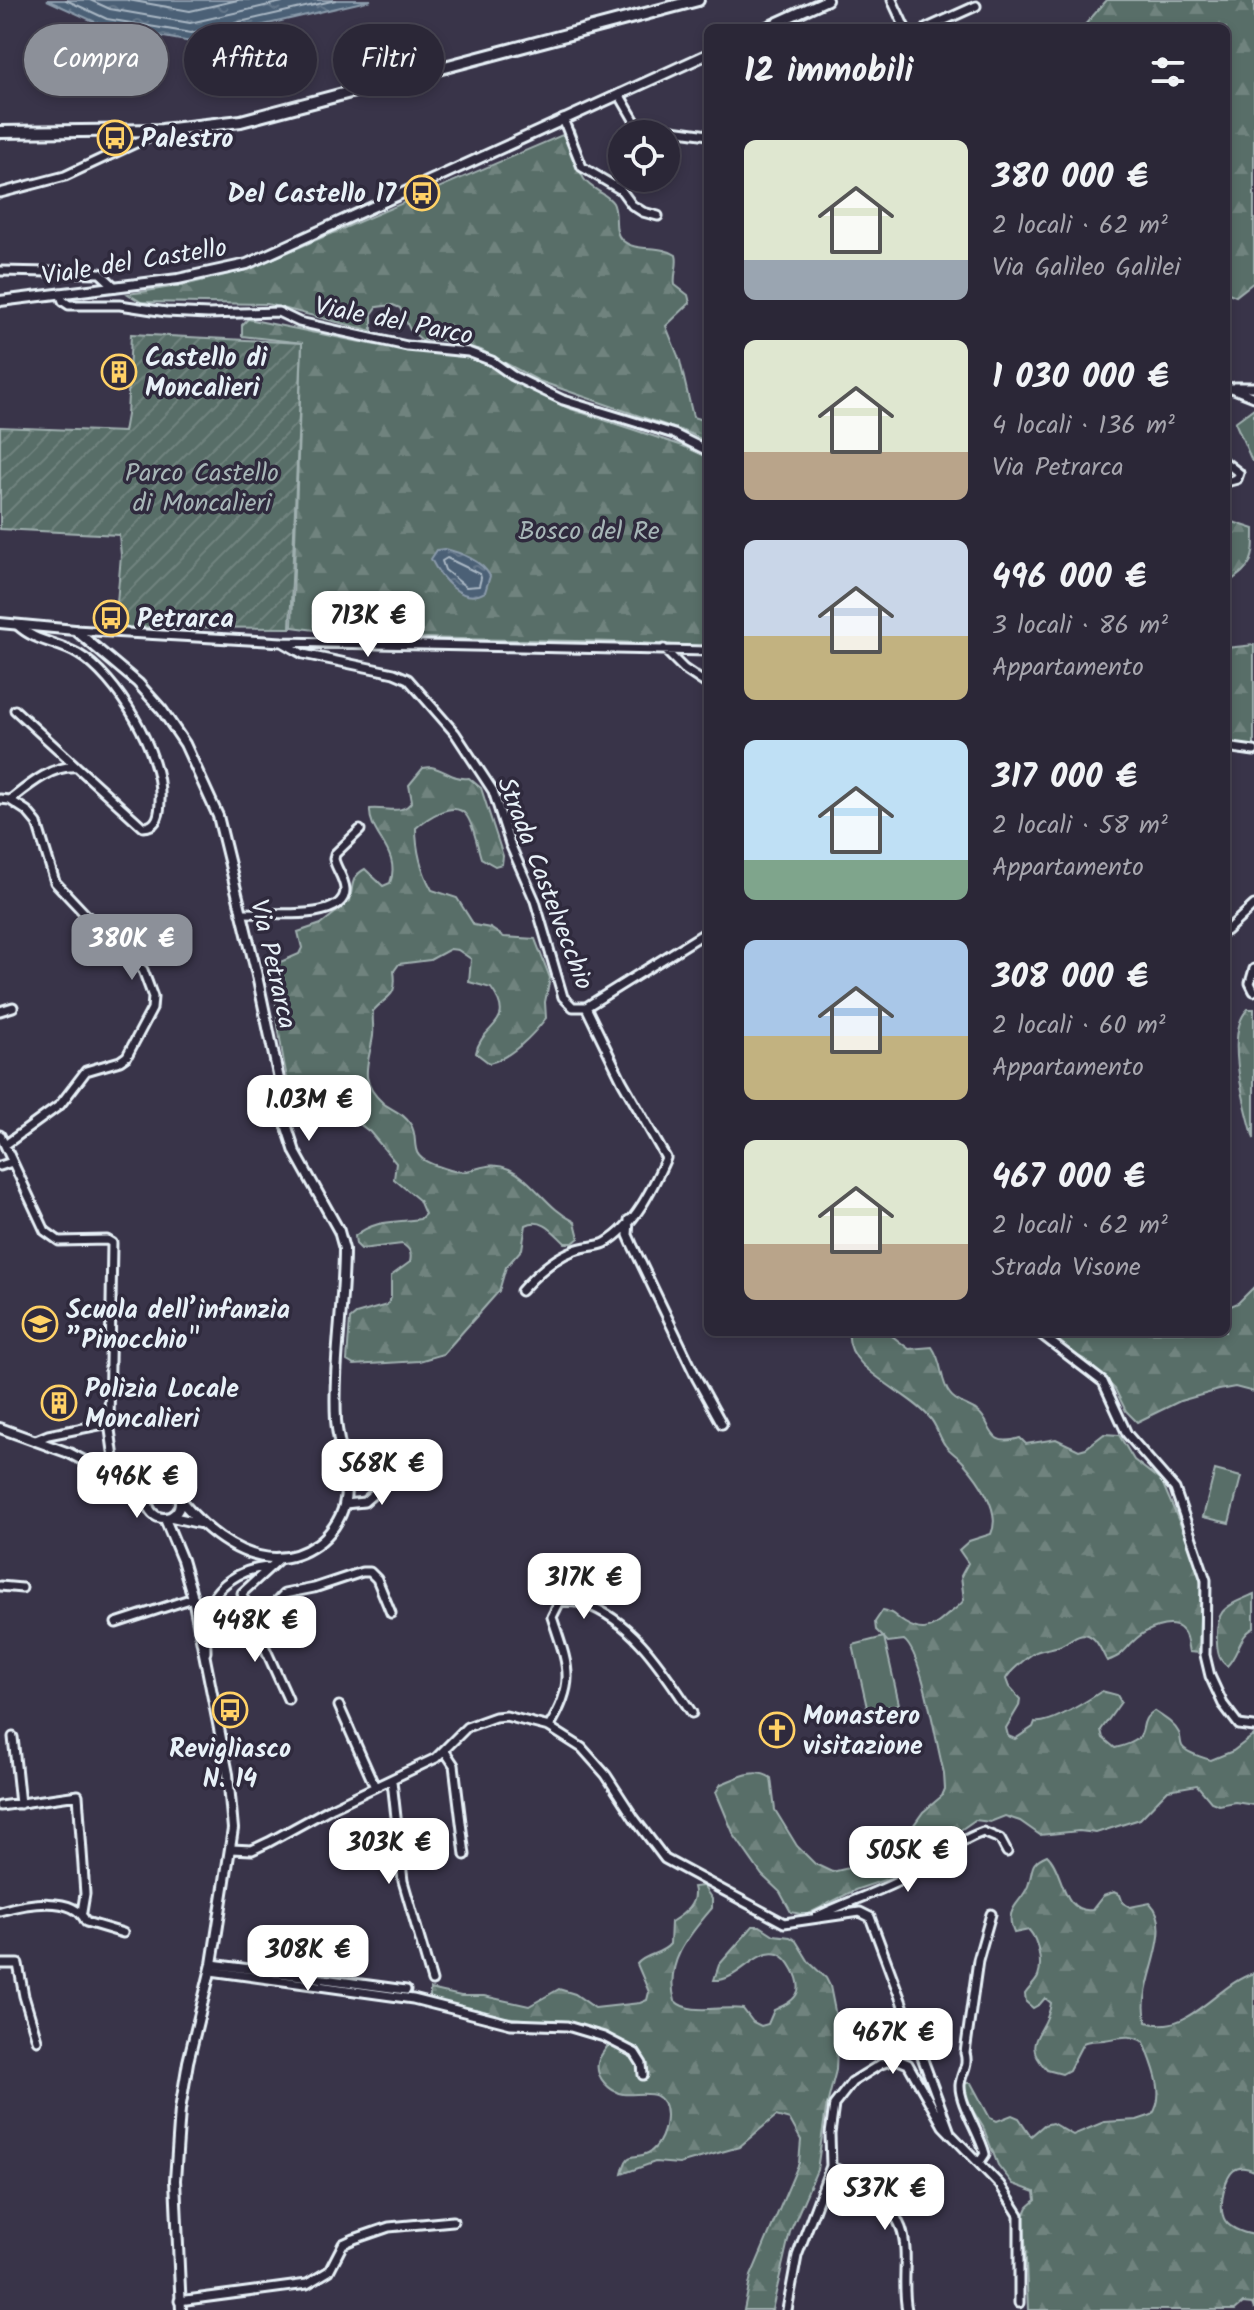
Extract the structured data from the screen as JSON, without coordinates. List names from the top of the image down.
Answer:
{
  "streets": {
    "street": [
      "Viale del Castello",
      "Viale del Parco",
      "Strada Castelvecchio",
      "Via Petrarca"
    ]
  },
  "crossings": [
    ["Viale del Castello", "Viale del Parco"]
  ],
  "parks": ["Parco Castello di Moncalieri", "Bosco del Re"],
  "places": {
    "bus stop": [
      "Palestro",
      "Del Castello 17",
      "Petrarca",
      "Revigliasco N. 14"
    ],
    "building": ["Castello di Moncalieri", "Polizia Locale Moncalieri"],
    "school or university": ["Scuola dell’infanzia ”Pinocchio\""],
    "church": ["Monastero visitazione"]
  },
  "page": {
    "chip": ["Compra", "Affitta", "Filtri"],
    "heading": "12 immobili",
    "list": [
      {
        "name": "380 000 €",
        "note": "2 locali · 62 m² · Via Galileo Galilei"
      },
      {
        "name": "1 030 000 €",
        "note": "4 locali · 136 m² · Via Petrarca"
      },
      {
        "name": "496 000 €",
        "note": "3 locali · 86 m² · Appartamento"
      },
      {
        "name": "317 000 €",
        "note": "2 locali · 58 m² · Appartamento"
      },
      {
        "name": "308 000 €",
        "note": "2 locali · 60 m² · Appartamento"
      },
      {
        "name": "467 000 €",
        "note": "2 locali · 62 m² · Strada Visone"
      }
    ],
    "price": [
      "713K €",
      "380K €",
      "1.03M €",
      "568K €",
      "496K €",
      "317K €",
      "448K €",
      "303K €",
      "505K €",
      "308K €",
      "467K €",
      "537K €"
    ]
  }
}
